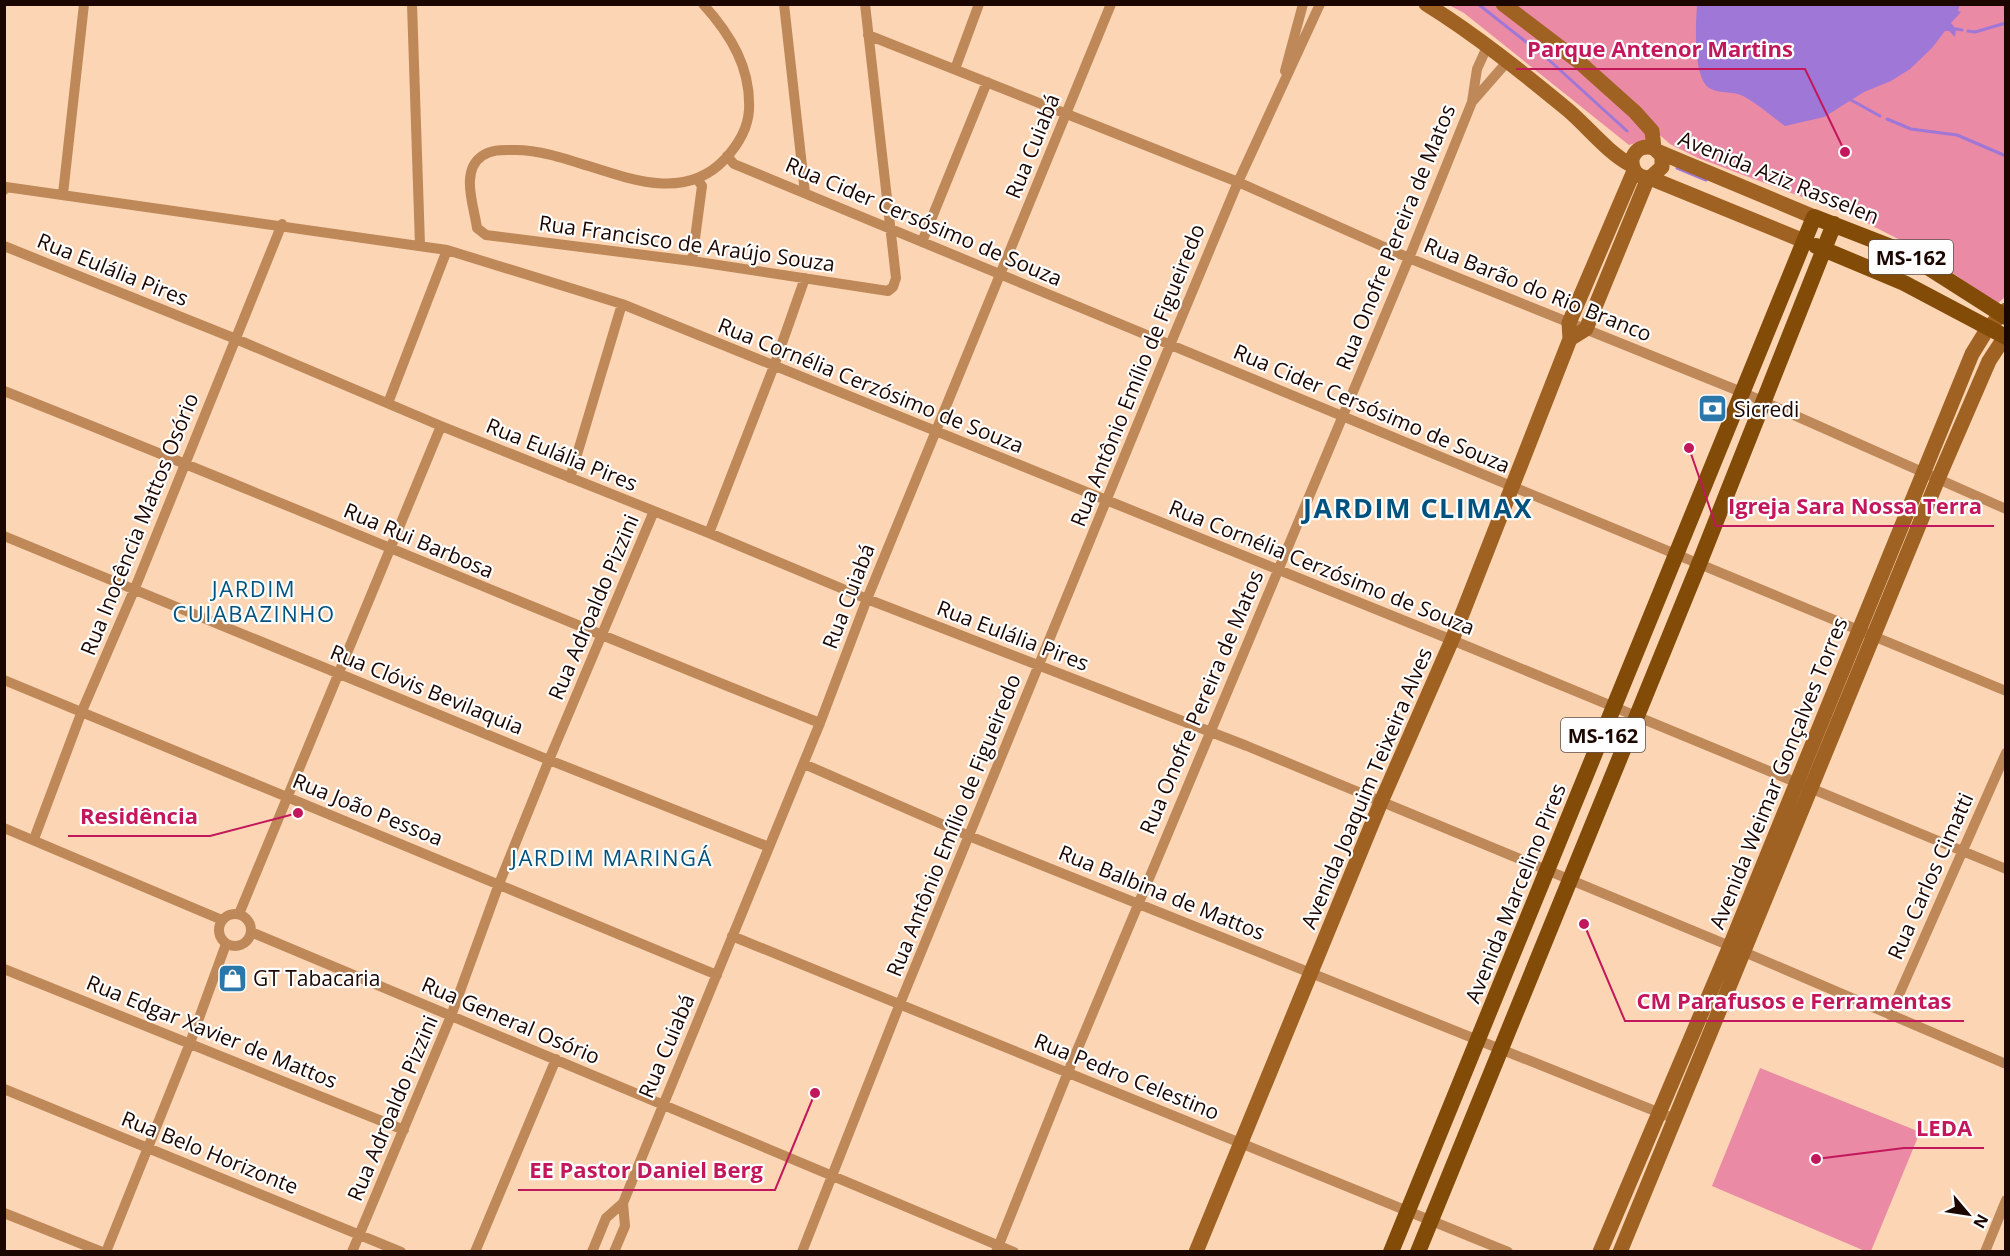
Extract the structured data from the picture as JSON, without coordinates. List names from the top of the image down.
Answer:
{
  "streets": {
    "main road": [
      "Avenida Aziz Rasselen",
      "MS-162",
      "Avenida Weimar Gonçalves Torres",
      "Avenida Joaquim Teixeira Alves",
      "Avenida Marcelino Pires"
    ],
    "street": [
      "Rua Cuiabá",
      "Rua Cider Cersósimo de Souza",
      "Rua Onofre Pereira de Matos",
      "Rua Francisco de Araújo Souza",
      "Rua Eulália Pires",
      "Rua Barão do Rio Branco",
      "Rua Antônio Emílio de Figueiredo",
      "Rua Cornélia Cerzósimo de Souza",
      "Rua Inocência Mattos Osório",
      "Rua Rui Barbosa",
      "Rua Adroaldo Pizzini",
      "Rua Clóvis Bevilaquia",
      "Rua João Pessoa",
      "Rua Carlos Cimatti",
      "Rua Balbina de Mattos",
      "Rua General Osório",
      "Rua Edgar Xavier de Mattos",
      "Rua Pedro Celestino",
      "Rua Belo Horizonte"
    ]
  },
  "crossings": [
    ["Rua Cuiabá", "Rua Cider Cersósimo de Souza"],
    ["Rua Cuiabá", "Rua Eulália Pires"],
    ["Rua Cuiabá", "Rua Barão do Rio Branco"],
    ["Rua Cuiabá", "Rua Cornélia Cerzósimo de Souza"],
    ["Rua Cuiabá", "Rua Rui Barbosa"],
    ["Rua Cuiabá", "Rua Clóvis Bevilaquia"],
    ["Rua Cuiabá", "Rua João Pessoa"],
    ["Rua Cuiabá", "Rua Balbina de Mattos"],
    ["Rua Cuiabá", "Rua General Osório"],
    ["Rua Cuiabá", "Rua Pedro Celestino"],
    ["Avenida Aziz Rasselen", "MS-162"],
    ["Avenida Aziz Rasselen", "Avenida Weimar Gonçalves Torres"],
    ["Avenida Aziz Rasselen", "Avenida Marcelino Pires"],
    ["Rua Cider Cersósimo de Souza", "Rua Onofre Pereira de Matos"],
    ["Rua Cider Cersósimo de Souza", "Rua Francisco de Araújo Souza"],
    ["Rua Cider Cersósimo de Souza", "MS-162"],
    ["Rua Cider Cersósimo de Souza", "Rua Antônio Emílio de Figueiredo"],
    ["Rua Cider Cersósimo de Souza", "Avenida Weimar Gonçalves Torres"],
    ["Rua Cider Cersósimo de Souza", "Avenida Joaquim Teixeira Alves"],
    ["Rua Cider Cersósimo de Souza", "Avenida Marcelino Pires"],
    ["Rua Onofre Pereira de Matos", "Rua Eulália Pires"],
    ["Rua Onofre Pereira de Matos", "Rua Barão do Rio Branco"],
    ["Rua Onofre Pereira de Matos", "Rua Cornélia Cerzósimo de Souza"],
    ["Rua Onofre Pereira de Matos", "Rua Balbina de Mattos"],
    ["Rua Onofre Pereira de Matos", "Rua General Osório"],
    ["Rua Onofre Pereira de Matos", "Rua Pedro Celestino"],
    ["MS-162", "Rua Eulália Pires"],
    ["MS-162", "Rua Barão do Rio Branco"],
    ["MS-162", "Rua Cornélia Cerzósimo de Souza"],
    ["MS-162", "Avenida Weimar Gonçalves Torres"],
    ["MS-162", "Rua Balbina de Mattos"],
    ["MS-162", "Avenida Marcelino Pires"],
    ["MS-162", "Rua Pedro Celestino"],
    ["Rua Eulália Pires", "Rua Antônio Emílio de Figueiredo"],
    ["Rua Eulália Pires", "Rua Inocência Mattos Osório"],
    ["Rua Eulália Pires", "Rua Adroaldo Pizzini"],
    ["Rua Eulália Pires", "Avenida Weimar Gonçalves Torres"],
    ["Rua Eulália Pires", "Avenida Joaquim Teixeira Alves"],
    ["Rua Eulália Pires", "Rua Carlos Cimatti"],
    ["Rua Eulália Pires", "Avenida Marcelino Pires"],
    ["Rua Barão do Rio Branco", "Rua Antônio Emílio de Figueiredo"],
    ["Rua Barão do Rio Branco", "Avenida Weimar Gonçalves Torres"],
    ["Rua Barão do Rio Branco", "Avenida Joaquim Teixeira Alves"],
    ["Rua Barão do Rio Branco", "Avenida Marcelino Pires"],
    ["Rua Antônio Emílio de Figueiredo", "Rua Cornélia Cerzósimo de Souza"],
    ["Rua Antônio Emílio de Figueiredo", "Rua Balbina de Mattos"],
    ["Rua Antônio Emílio de Figueiredo", "Rua General Osório"],
    ["Rua Antônio Emílio de Figueiredo", "Rua Pedro Celestino"],
    ["Rua Cornélia Cerzósimo de Souza", "Rua Inocência Mattos Osório"],
    ["Rua Cornélia Cerzósimo de Souza", "Avenida Weimar Gonçalves Torres"],
    ["Rua Cornélia Cerzósimo de Souza", "Avenida Joaquim Teixeira Alves"],
    ["Rua Cornélia Cerzósimo de Souza", "Rua Carlos Cimatti"],
    ["Rua Cornélia Cerzósimo de Souza", "Avenida Marcelino Pires"],
    ["Rua Inocência Mattos Osório", "Rua Rui Barbosa"],
    ["Rua Inocência Mattos Osório", "Rua Clóvis Bevilaquia"],
    ["Rua Inocência Mattos Osório", "Rua João Pessoa"],
    ["Rua Rui Barbosa", "Rua Adroaldo Pizzini"],
    ["Rua Adroaldo Pizzini", "Rua Clóvis Bevilaquia"],
    ["Rua Adroaldo Pizzini", "Rua João Pessoa"],
    ["Rua Adroaldo Pizzini", "Rua General Osório"],
    ["Rua Adroaldo Pizzini", "Rua Edgar Xavier de Mattos"],
    ["Rua Adroaldo Pizzini", "Rua Belo Horizonte"],
    ["Avenida Weimar Gonçalves Torres", "Rua Balbina de Mattos"],
    ["Avenida Joaquim Teixeira Alves", "Rua Balbina de Mattos"],
    ["Avenida Joaquim Teixeira Alves", "Rua Pedro Celestino"],
    ["Rua Balbina de Mattos", "Avenida Marcelino Pires"],
    ["Avenida Marcelino Pires", "Rua Pedro Celestino"]
  ],
  "districts": ["JARDIM CLIMAX", "JARDIM CUIABAZINHO", "JARDIM MARINGÁ"],
  "places": {
    "other": [
      "Parque Antenor Martins",
      "Igreja Sara Nossa Terra",
      "Residência",
      "CM Parafusos e Ferramentas",
      "EE Pastor Daniel Berg",
      "LEDA"
    ],
    "bank": ["Sicredi"],
    "shop": ["GT Tabacaria"]
  },
  "north": "bottom right"
}
